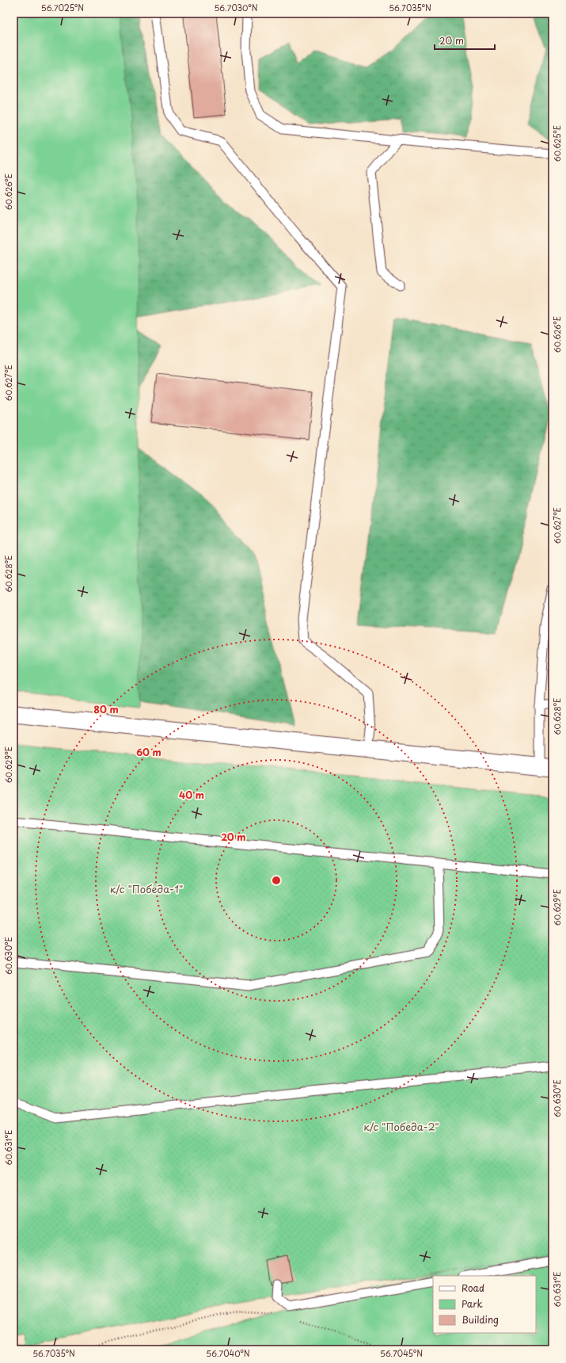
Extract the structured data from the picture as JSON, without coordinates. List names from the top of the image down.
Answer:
{
  "parks": ["к/с \"Победа-1\"", "к/с \"Победа-2\""],
  "legend": ["Road", "Park", "Building"],
  "scale_bar": "20 m",
  "coordinates": [
    "56.7025°N",
    "56.7030°N",
    "56.7035°N",
    "60.625°E",
    "60.626°E",
    "60.627°E",
    "60.628°E",
    "60.629°E",
    "60.630°E",
    "60.631°E",
    "56.7040°N",
    "56.7045°N"
  ],
  "rings": [
    "80 m",
    "60 m",
    "40 m",
    "20 m"
  ]
}
